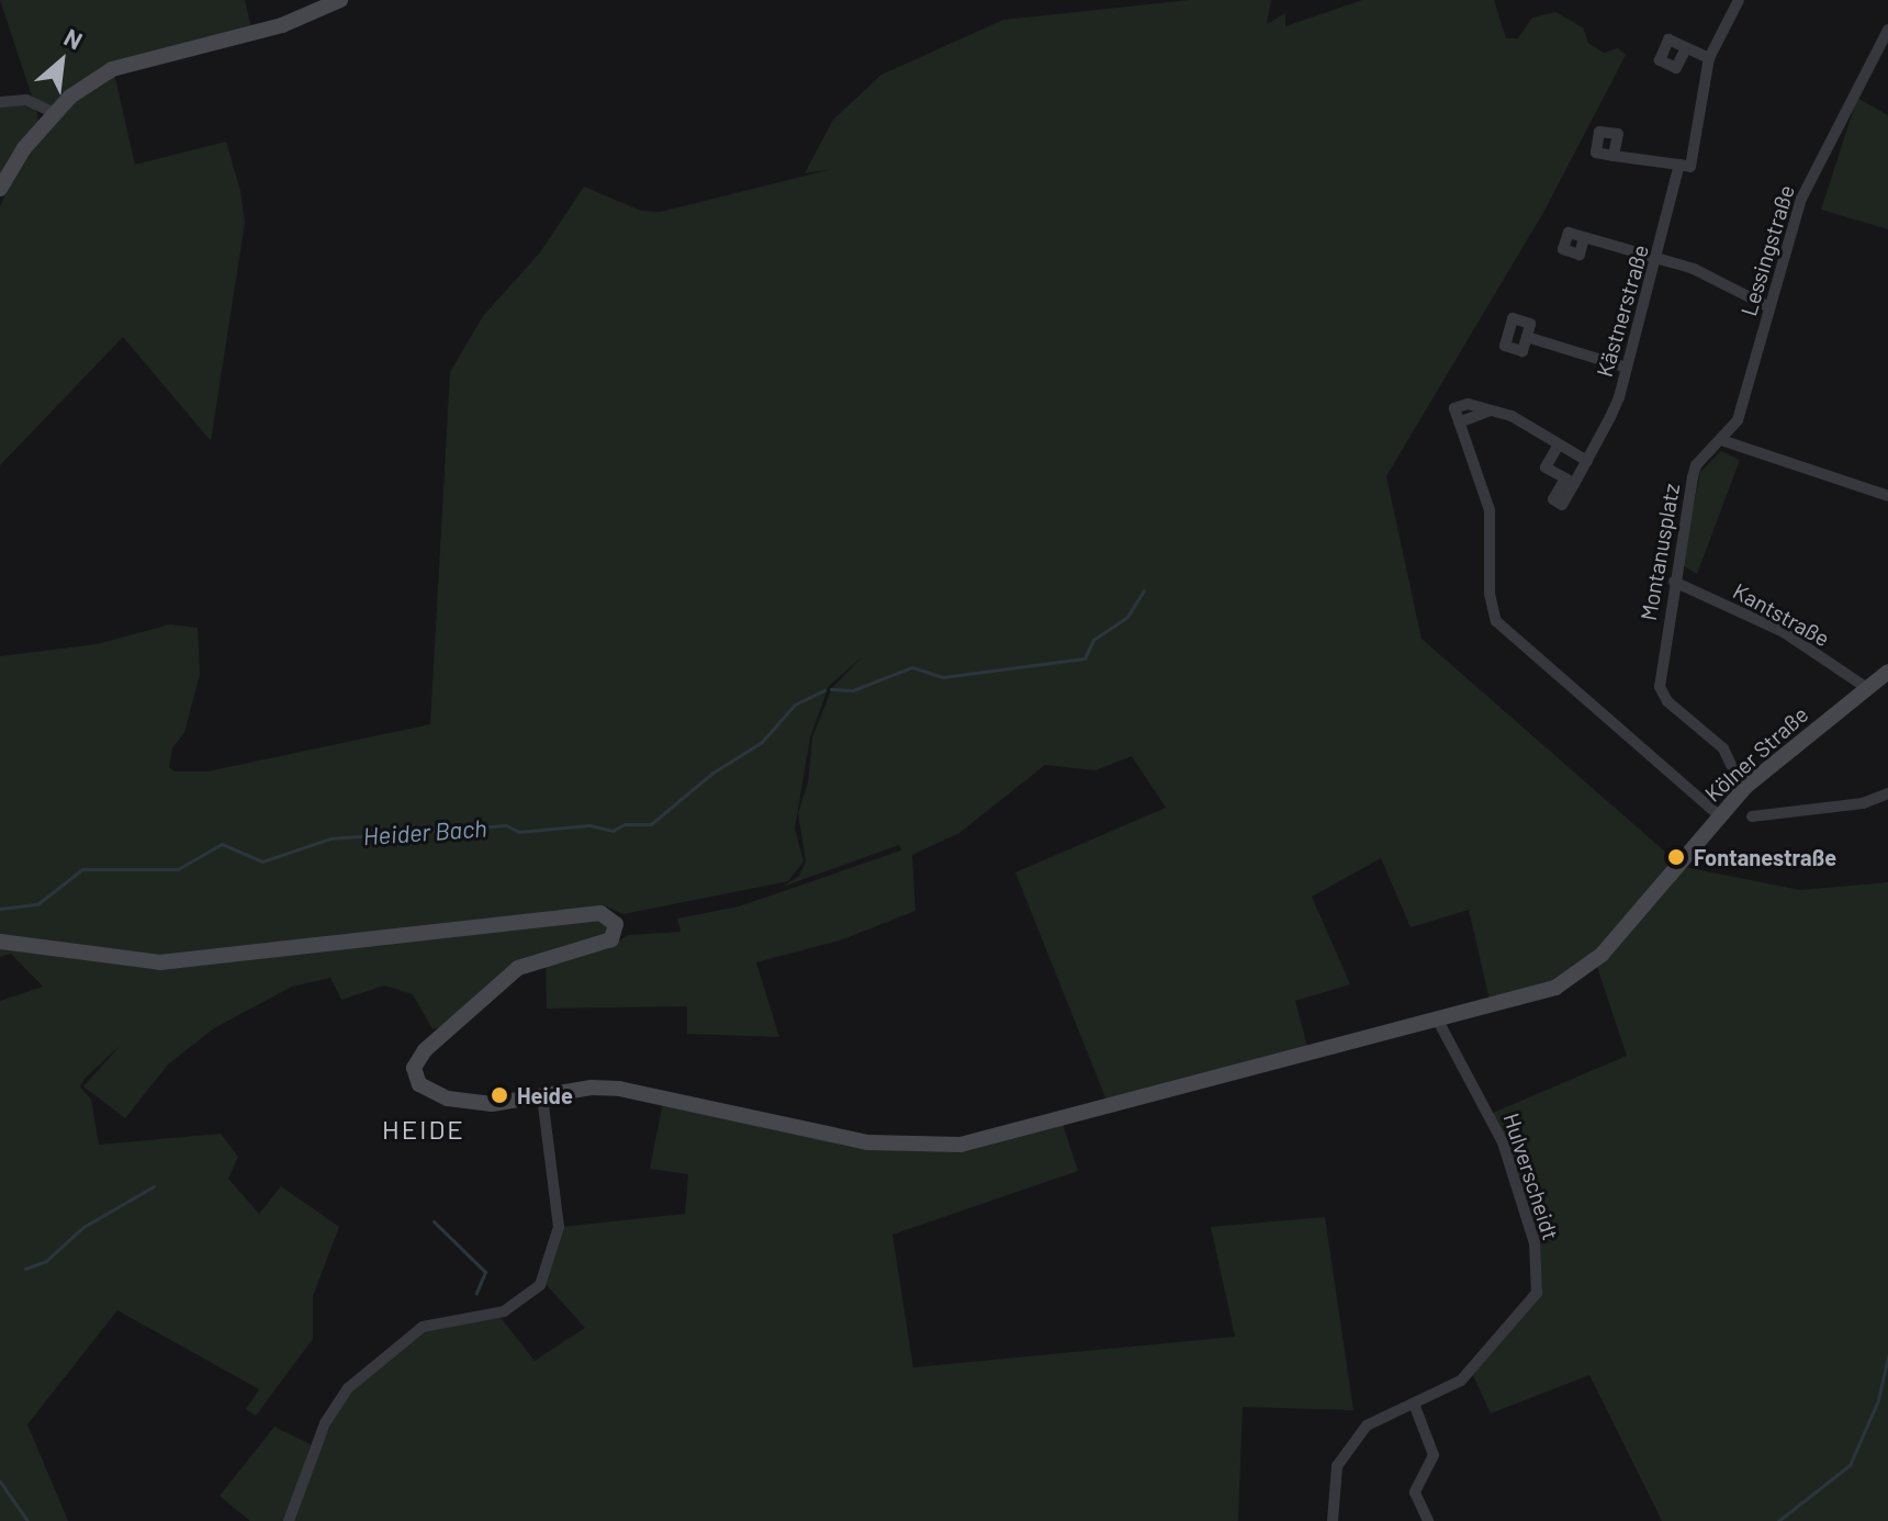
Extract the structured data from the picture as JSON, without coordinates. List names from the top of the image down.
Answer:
{
  "streets": {
    "main road": ["Kölner Straße"],
    "street": [
      "Lessingstraße",
      "Kästnerstraße",
      "Montanusplatz",
      "Kantstraße",
      "Hulverscheidt"
    ]
  },
  "crossings": [
    ["Lessingstraße", "Montanusplatz"],
    ["Montanusplatz", "Kantstraße"],
    ["Kantstraße", "Kölner Straße"],
    ["Kölner Straße", "Hulverscheidt"]
  ],
  "districts": ["HEIDE"],
  "water": ["Heider Bach"],
  "places": ["Fontanestraße", "Heide"],
  "north": "top right"
}
